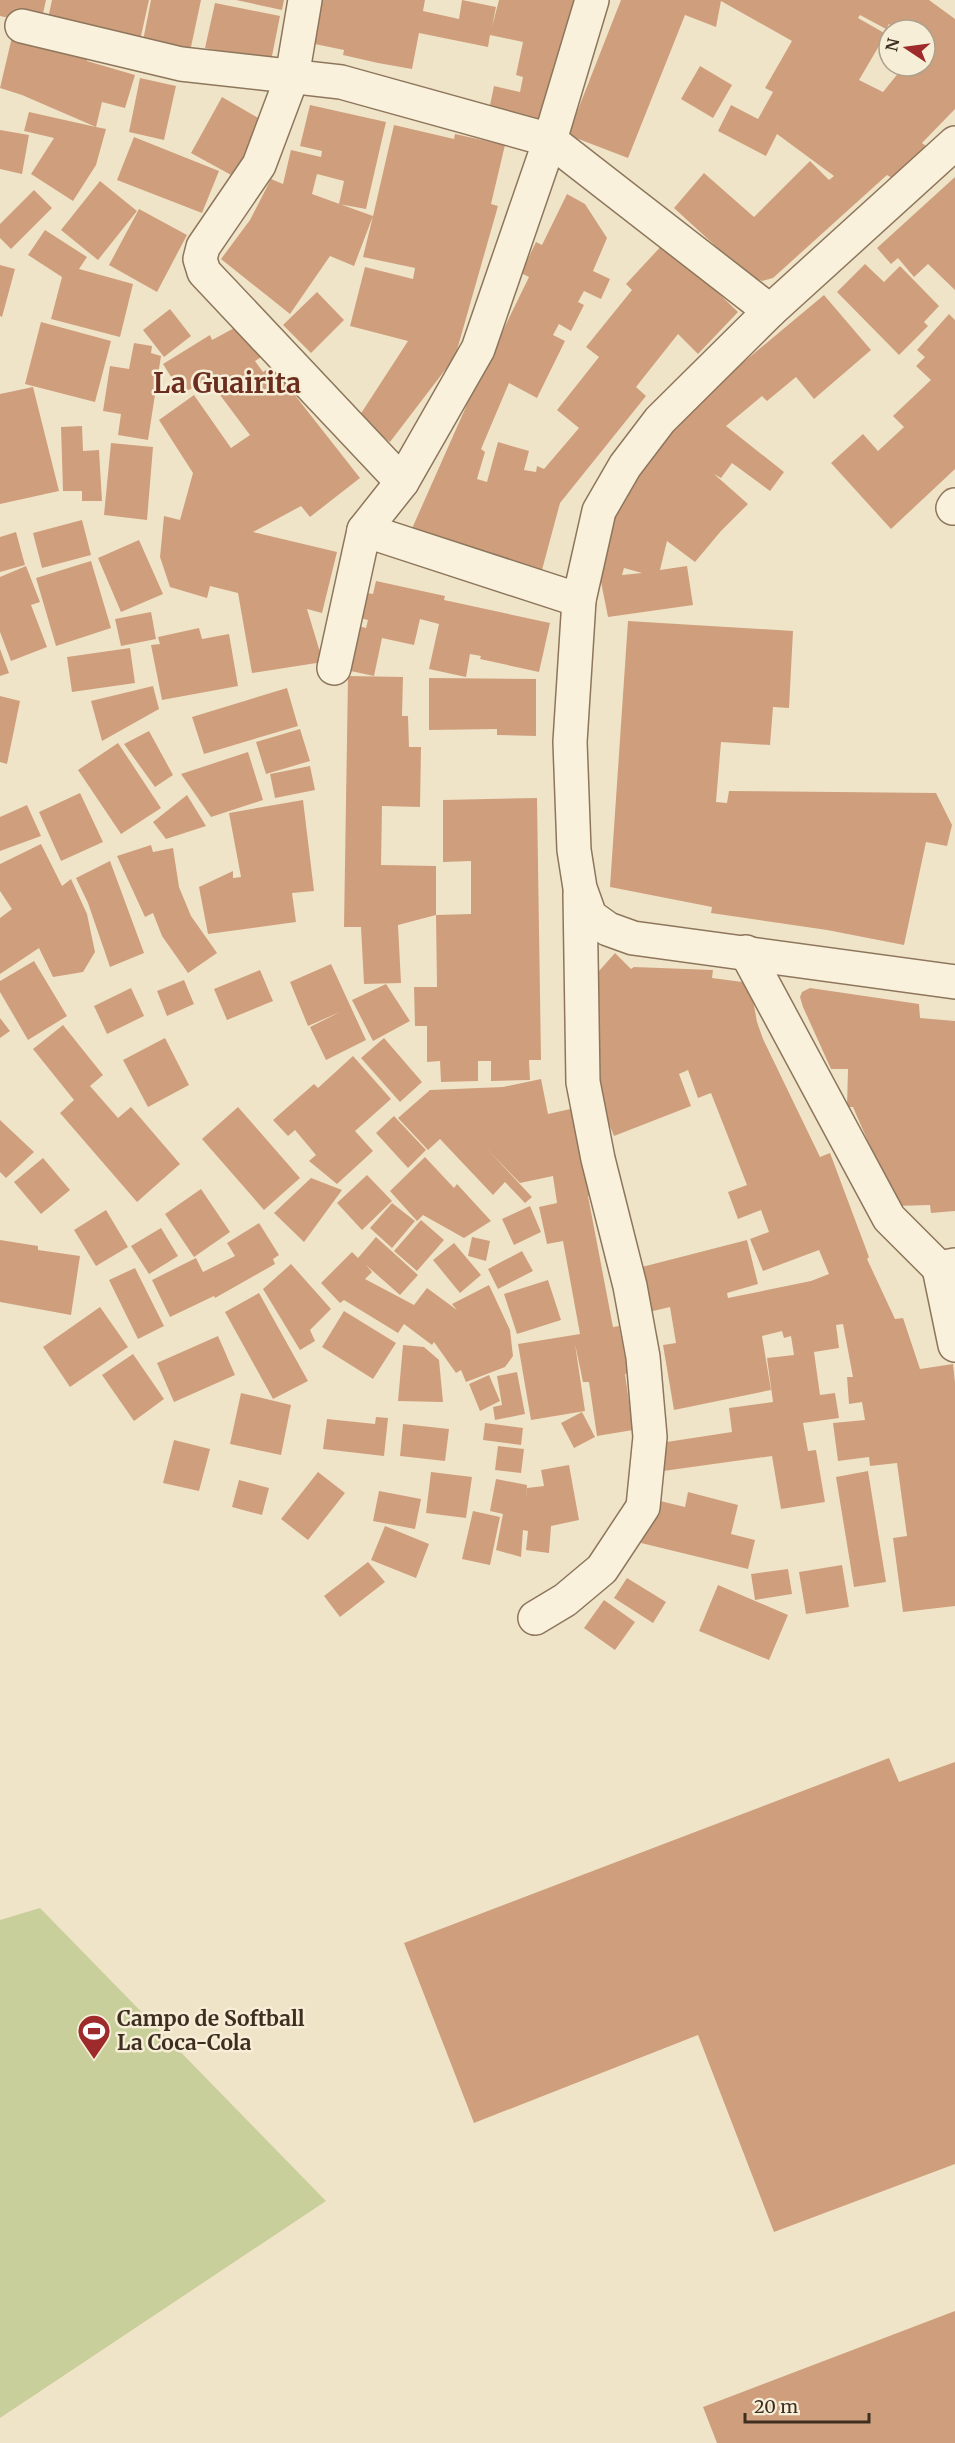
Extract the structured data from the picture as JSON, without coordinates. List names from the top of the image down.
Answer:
{
  "districts": ["La Guairita"],
  "places": {
    "sports": ["Campo de Softball La Coca-Cola"]
  },
  "scale_bar": "20 m",
  "north": "left"
}
